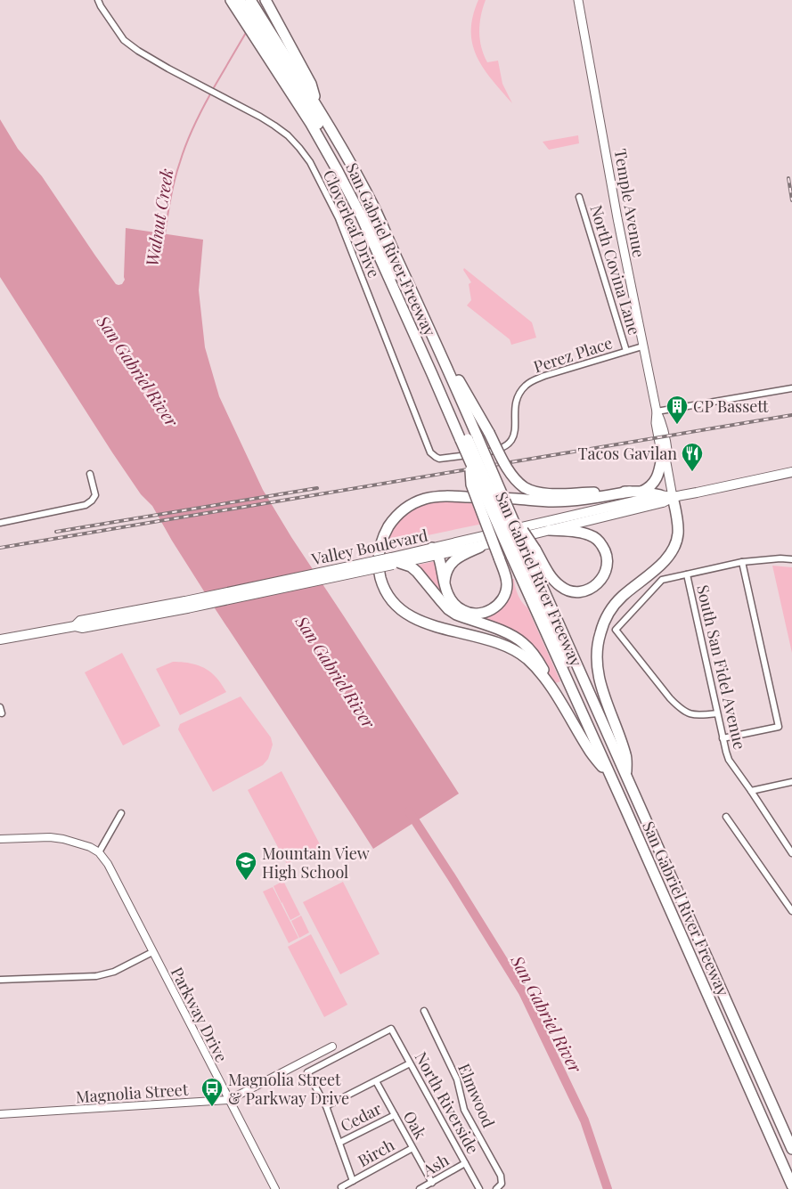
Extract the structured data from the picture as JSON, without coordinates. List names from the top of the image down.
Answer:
{
  "streets": {
    "highway": ["San Gabriel River Freeway"],
    "main road": ["Temple Avenue", "Valley Boulevard"],
    "street": [
      "Cloverleaf Drive",
      "North Covina Lane",
      "Perez Place",
      "South San Fidel Avenue",
      "Parkway Drive",
      "Magnolia Street",
      "Elmwood",
      "North Riverside",
      "Cedar",
      "Oak",
      "Birch",
      "Ash"
    ]
  },
  "crossings": [
    ["Temple Avenue", "Perez Place"],
    ["Temple Avenue", "Valley Boulevard"],
    ["Cloverleaf Drive", "Perez Place"],
    ["North Covina Lane", "Perez Place"],
    ["Parkway Drive", "Magnolia Street"],
    ["North Riverside", "Ash"],
    ["Cedar", "Oak"],
    ["Oak", "Birch"],
    ["Oak", "Ash"]
  ],
  "water": ["Walnut Creek", "San Gabriel River"],
  "places": {
    "building": ["CP Bassett"],
    "restaurant": ["Tacos Gavilan"],
    "school or university": ["Mountain View High School"],
    "bus stop": ["Magnolia Street & Parkway Drive"]
  }
}
